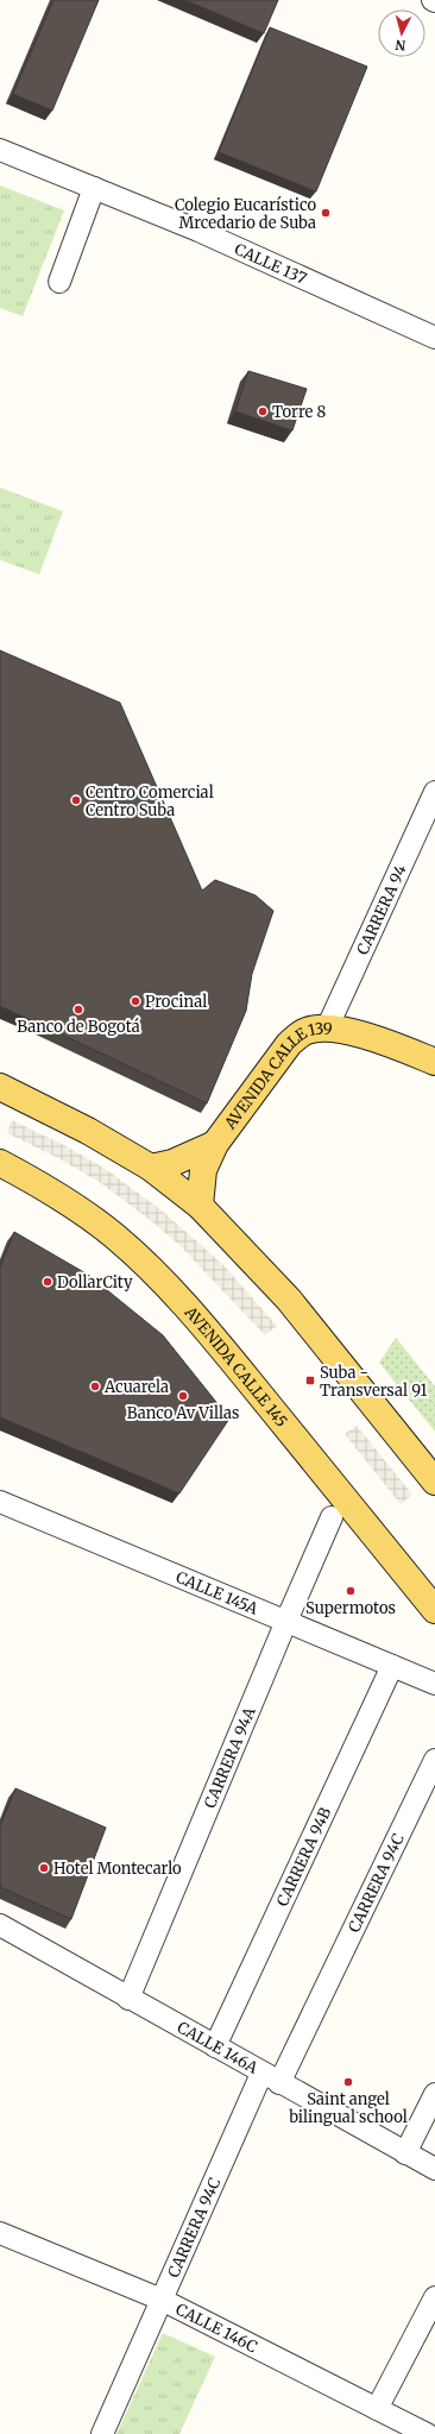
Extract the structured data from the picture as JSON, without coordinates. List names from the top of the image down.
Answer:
{
  "streets": {
    "main road": ["AVENIDA CALLE 139", "AVENIDA CALLE 145"],
    "street": [
      "CALLE 137",
      "CARRERA 94",
      "CALLE 145A",
      "CARRERA 94A",
      "CARRERA 94B",
      "CARRERA 94C",
      "CALLE 146A",
      "CALLE 146C"
    ]
  },
  "crossings": [
    ["CARRERA 94", "AVENIDA CALLE 139"],
    ["CALLE 145A", "CARRERA 94A"],
    ["CALLE 145A", "CARRERA 94B"],
    ["CARRERA 94A", "CALLE 146A"],
    ["CARRERA 94B", "CALLE 146A"],
    ["CARRERA 94C", "CALLE 146A"],
    ["CARRERA 94C", "CALLE 146C"]
  ],
  "places": {
    "other": [
      "Colegio Eucarístico Mrcedario de Suba",
      "Torre 8",
      "Centro Comercial Centro Suba",
      "Procinal",
      "Banco de Bogotá",
      "DollarCity",
      "Acuarela",
      "Banco Av Villas",
      "Supermotos",
      "Hotel Montecarlo",
      "Saint angel bilingual school"
    ],
    "transit": ["Suba - Transversal 91"]
  },
  "north": "bottom"
}
